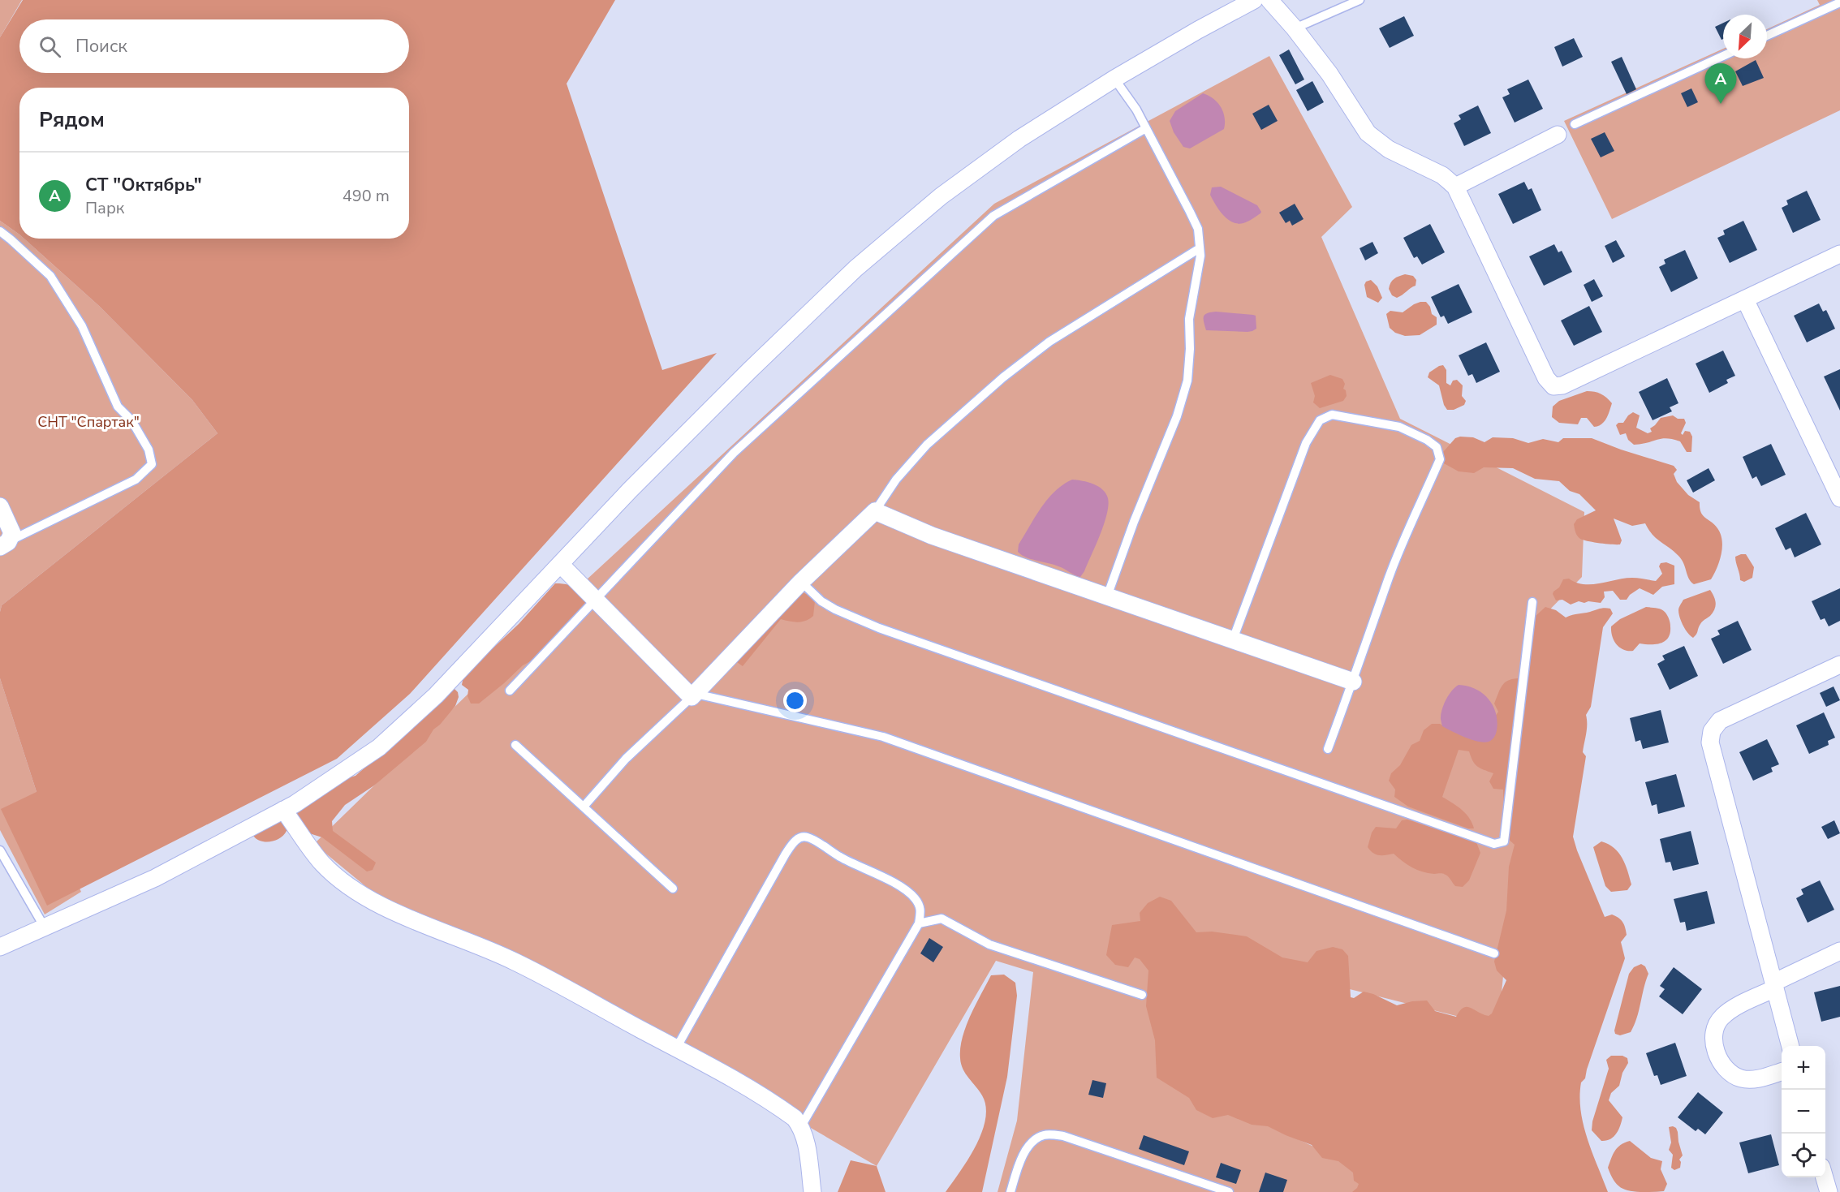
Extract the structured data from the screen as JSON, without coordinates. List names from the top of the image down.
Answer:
{
  "parks": ["СНТ \"Спартак\""],
  "north": "bottom left",
  "page": {
    "search": "Поиск",
    "pins": "A",
    "heading": "Рядом",
    "list": [
      {
        "mark": "A",
        "name": "СТ \"Октябрь\"",
        "note": "Парк",
        "value": "490 m"
      }
    ],
    "map_buttons": ["+", "−"]
  }
}
